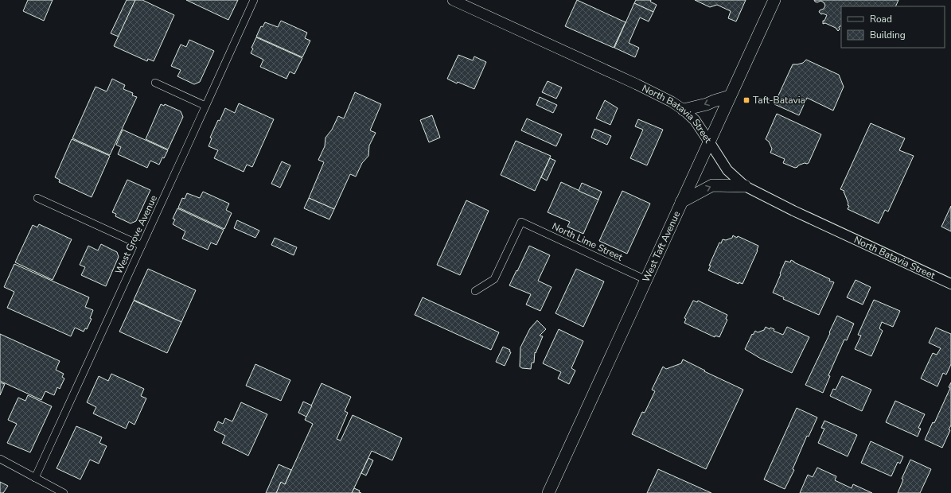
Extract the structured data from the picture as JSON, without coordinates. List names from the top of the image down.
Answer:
{
  "streets": {
    "main road": ["North Batavia Street", "West Taft Avenue"],
    "street": ["West Grove Avenue", "North Lime Street"]
  },
  "crossings": [
    ["North Batavia Street", "West Taft Avenue"],
    ["North Lime Street", "West Taft Avenue"]
  ],
  "places": {
    "transit": ["Taft-Batavia"]
  },
  "legend": ["Road", "Building"]
}
